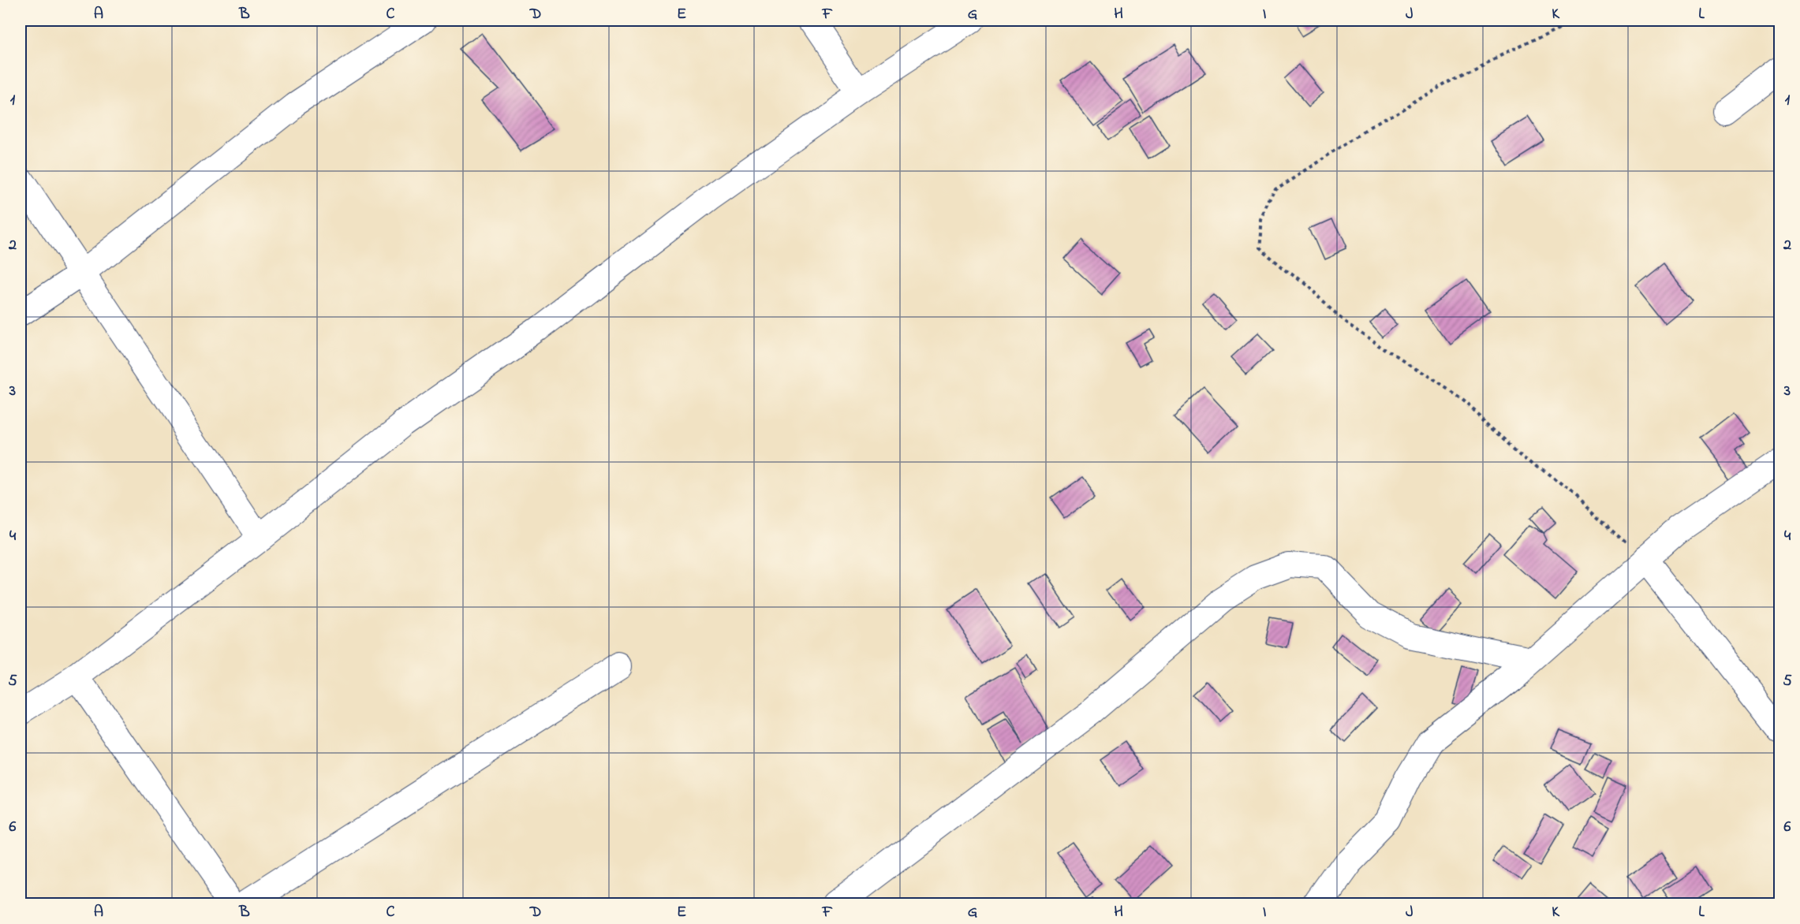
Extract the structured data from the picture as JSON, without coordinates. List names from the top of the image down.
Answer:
{
  "grid": {
    "columns": [
      "A",
      "B",
      "C",
      "D",
      "E",
      "F",
      "G",
      "H",
      "I",
      "J",
      "K",
      "L"
    ],
    "rows": [
      "1",
      "2",
      "3",
      "4",
      "5",
      "6"
    ]
  }
}
